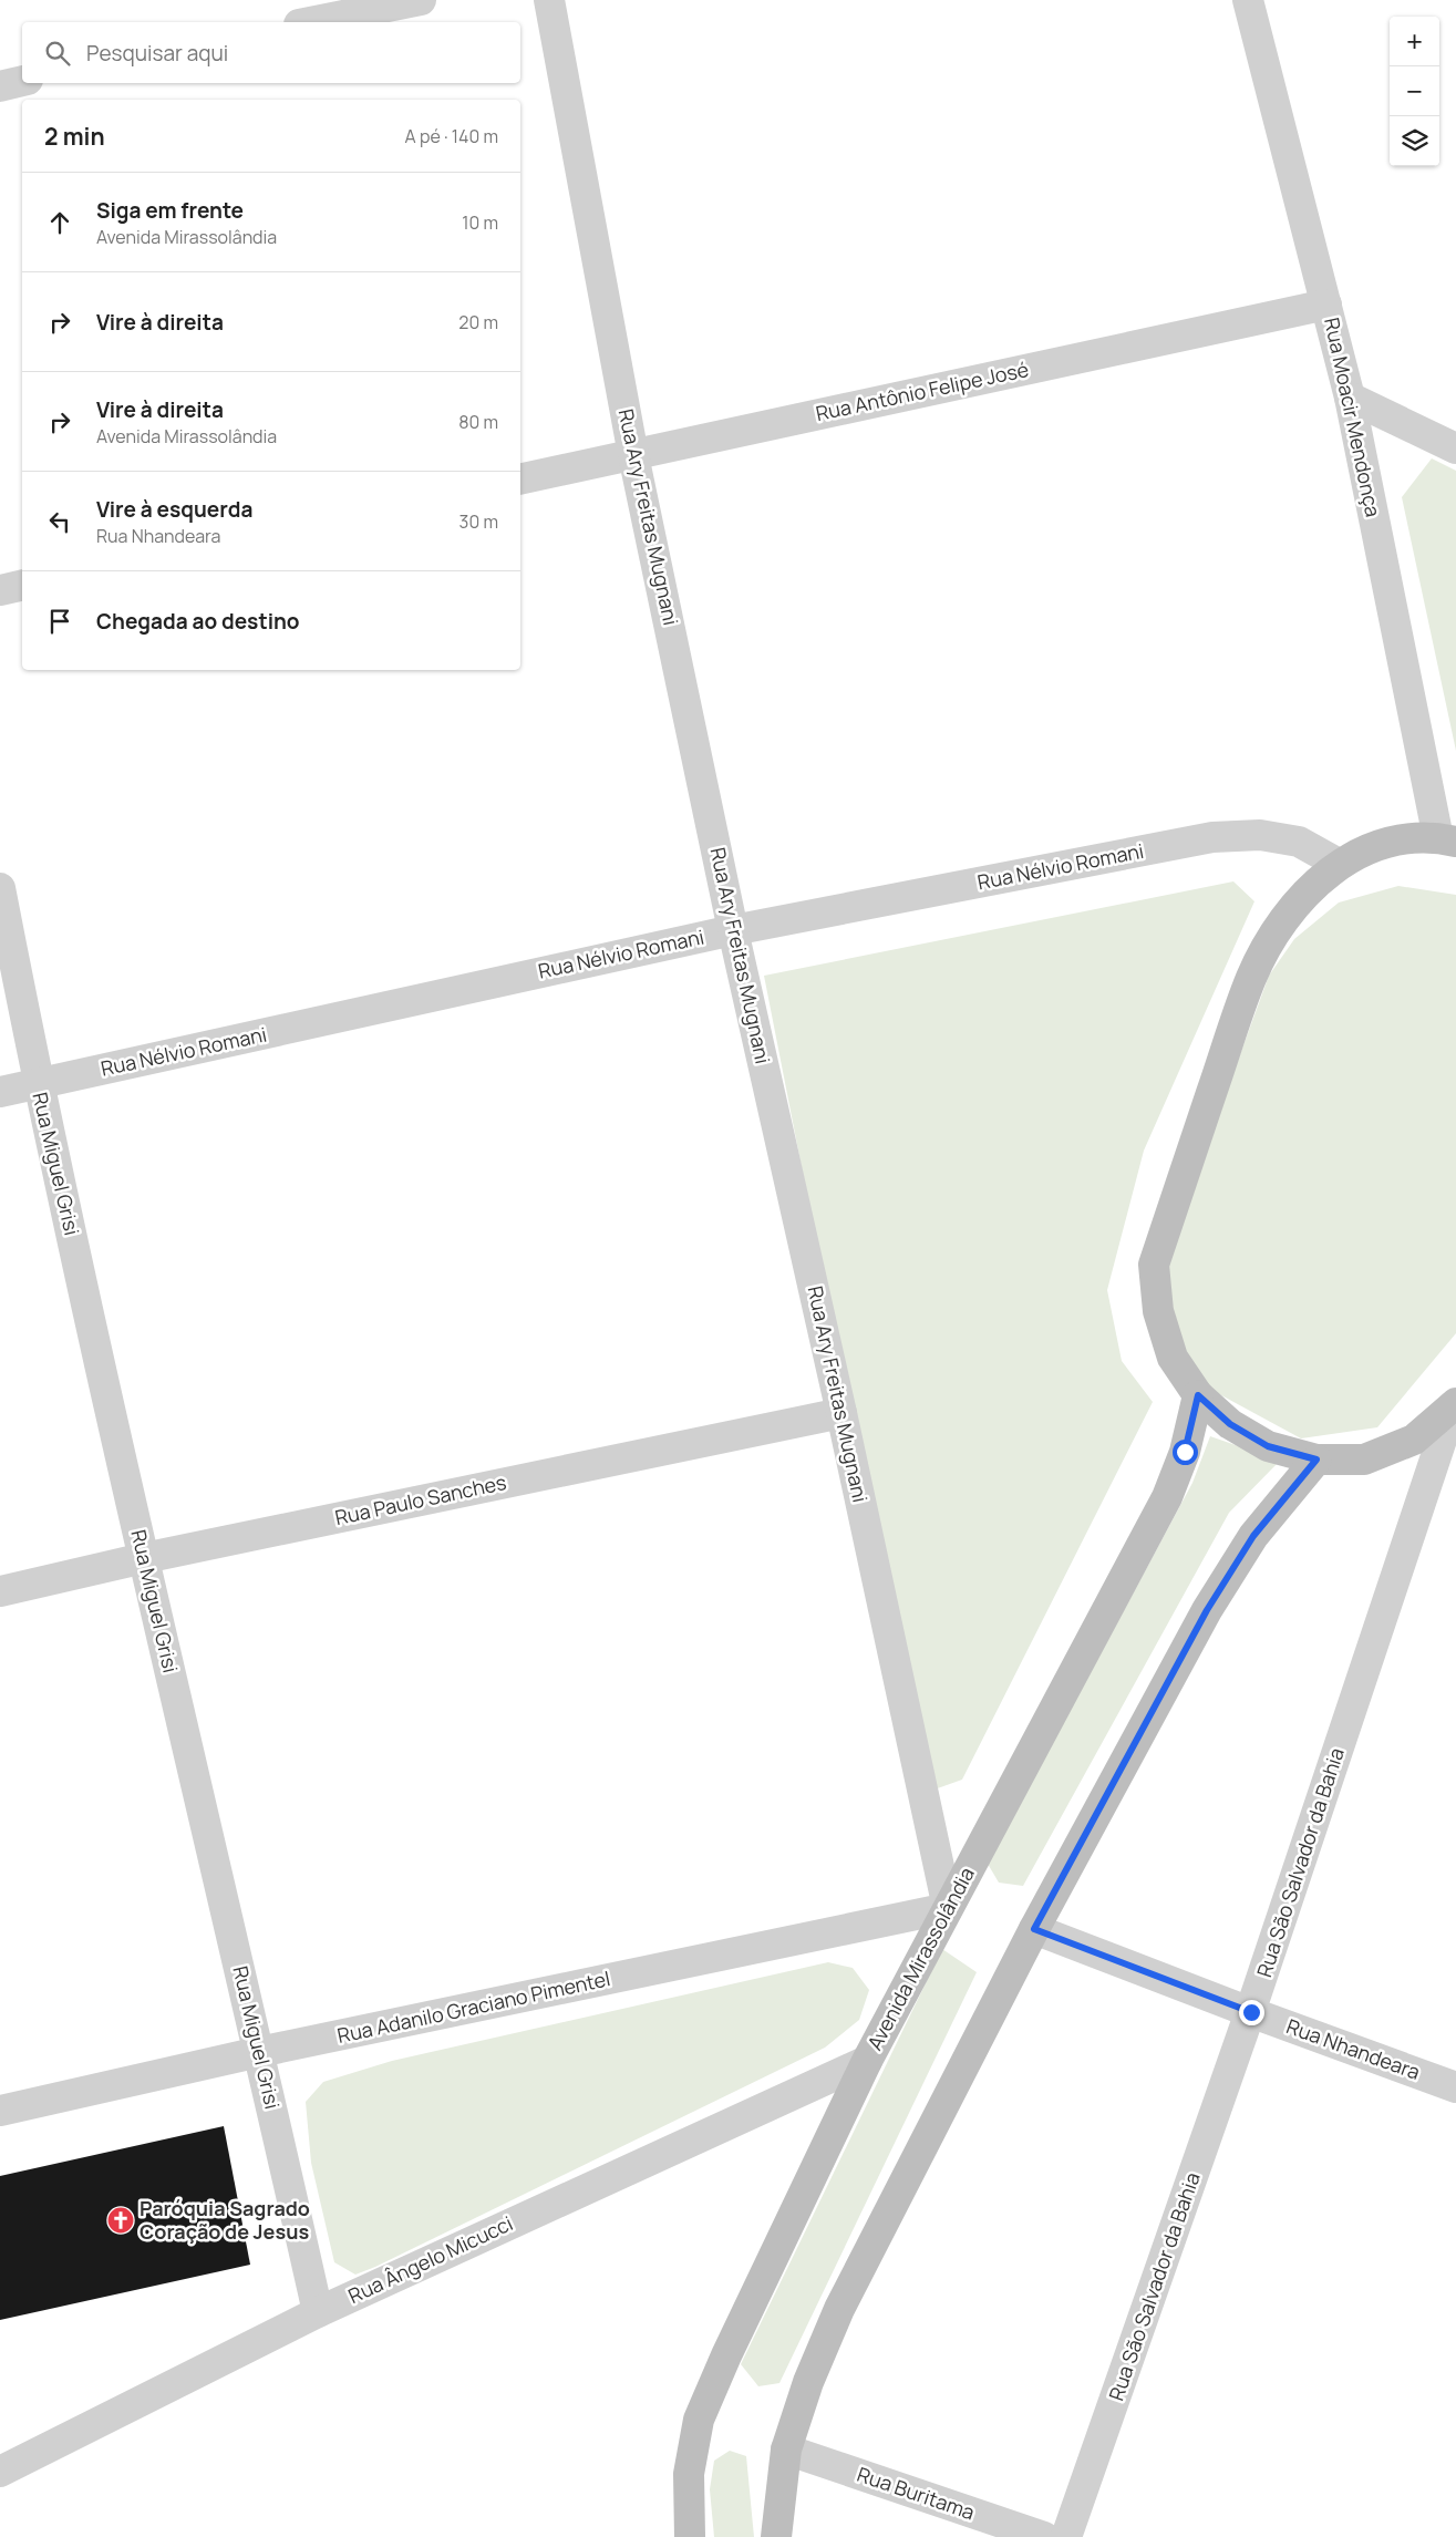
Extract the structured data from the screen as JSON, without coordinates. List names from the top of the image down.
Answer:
{
  "streets": {
    "main road": ["Avenida Mirassolândia"],
    "street": [
      "Rua Antônio Felipe José",
      "Rua Moacir Mendonça",
      "Rua Ary Freitas Mugnani",
      "Rua Nélvio Romani",
      "Rua Miguel Grisi",
      "Rua Paulo Sanches",
      "Rua São Salvador da Bahia",
      "Rua Adanilo Graciano Pimentel",
      "Rua Nhandeara",
      "Rua Ângelo Micucci",
      "Rua Buritama"
    ]
  },
  "crossings": [
    ["Rua Antônio Felipe José", "Rua Moacir Mendonça"],
    ["Rua Antônio Felipe José", "Rua Ary Freitas Mugnani"],
    ["Rua Ary Freitas Mugnani", "Rua Nélvio Romani"],
    ["Rua Ary Freitas Mugnani", "Rua Paulo Sanches"],
    ["Rua Ary Freitas Mugnani", "Avenida Mirassolândia"],
    ["Rua Ary Freitas Mugnani", "Rua Adanilo Graciano Pimentel"],
    ["Rua Nélvio Romani", "Rua Miguel Grisi"],
    ["Rua Miguel Grisi", "Rua Paulo Sanches"],
    ["Rua Miguel Grisi", "Rua Adanilo Graciano Pimentel"],
    ["Rua Miguel Grisi", "Rua Ângelo Micucci"],
    ["Rua São Salvador da Bahia", "Rua Nhandeara"],
    ["Avenida Mirassolândia", "Rua Adanilo Graciano Pimentel"],
    ["Avenida Mirassolândia", "Rua Ângelo Micucci"]
  ],
  "places": {
    "church": ["Paróquia Sagrado Coração de Jesus"]
  },
  "page": {
    "map_buttons": ["+", "−"],
    "search": "Pesquisar aqui",
    "heading": ["2 min", "A pé · 140 m"],
    "list": [
      ["Siga em frente", "Avenida Mirassolândia", "10 m"],
      ["Vire à direita", "20 m"],
      ["Vire à direita", "Avenida Mirassolândia", "80 m"],
      ["Vire à esquerda", "Rua Nhandeara", "30 m"],
      "Chegada ao destino"
    ]
  }
}
